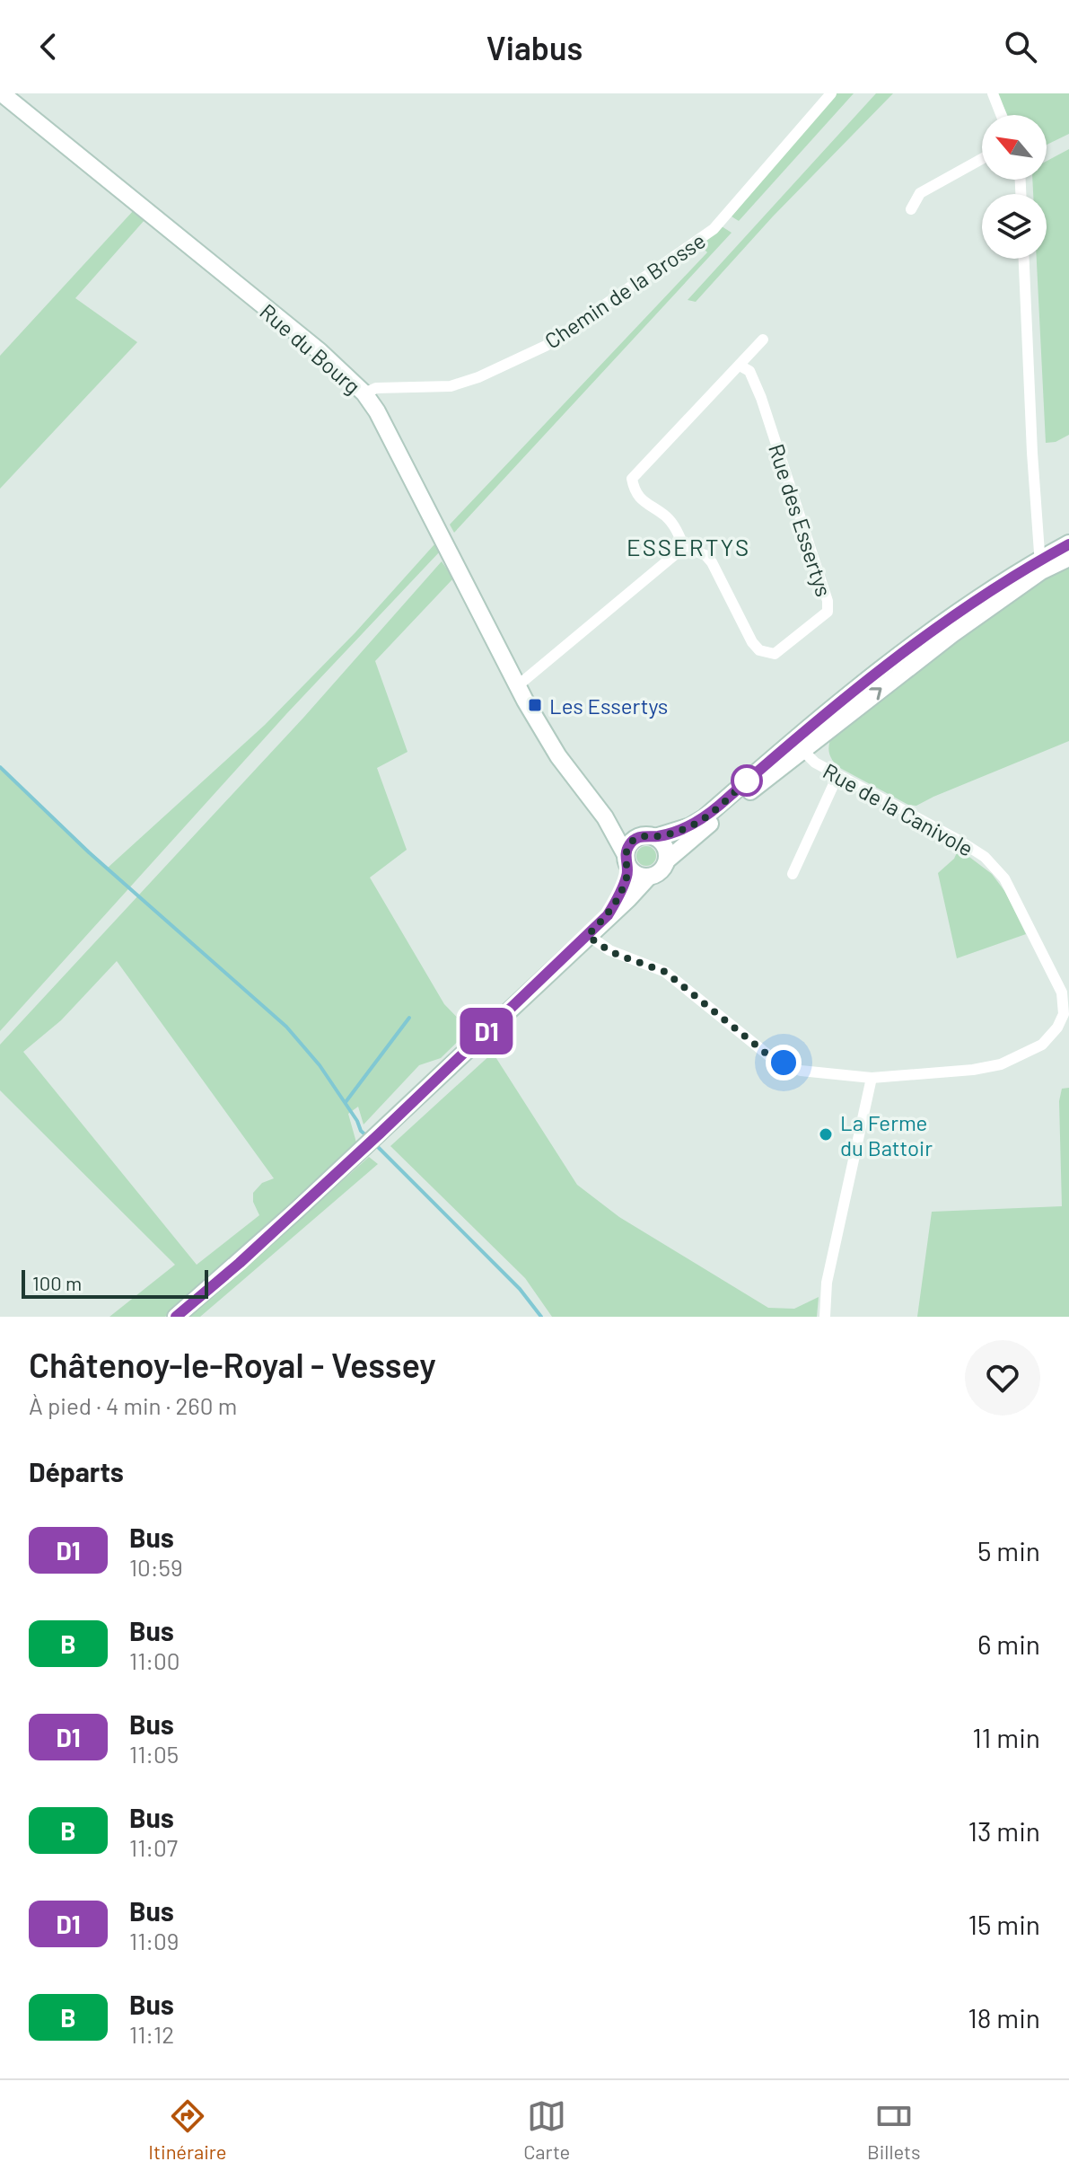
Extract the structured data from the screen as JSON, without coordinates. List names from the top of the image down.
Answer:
{
  "streets": {
    "main road": ["Rue du Bourg"],
    "street": ["Chemin de la Brosse", "Rue des Essertys", "Rue de la Canivole"]
  },
  "crossings": [
    ["Chemin de la Brosse", "Rue du Bourg"]
  ],
  "districts": ["ESSERTYS"],
  "places": {
    "transit": ["Les Essertys"],
    "other": ["La Ferme du Battoir"]
  },
  "lines": ["bus line D1"],
  "scale_bar": "100 m",
  "north": "top left",
  "page": {
    "header": "Viabus",
    "on_map": "D1",
    "scale": "100 m",
    "heading": [
      ["Châtenoy-le-Royal - Vessey", "À pied · 4 min · 260 m"],
      "Départs"
    ],
    "list": [
      {
        "mark": "D1",
        "name": "Bus",
        "note": "10:59",
        "value": "5 min"
      },
      {
        "mark": "B",
        "name": "Bus",
        "note": "11:00",
        "value": "6 min"
      },
      {
        "mark": "D1",
        "name": "Bus",
        "note": "11:05",
        "value": "11 min"
      },
      {
        "mark": "B",
        "name": "Bus",
        "note": "11:07",
        "value": "13 min"
      },
      {
        "mark": "D1",
        "name": "Bus",
        "note": "11:09",
        "value": "15 min"
      },
      {
        "mark": "B",
        "name": "Bus",
        "note": "11:12",
        "value": "18 min"
      }
    ],
    "tabs": ["Itinéraire", "Carte", "Billets"]
  }
}
